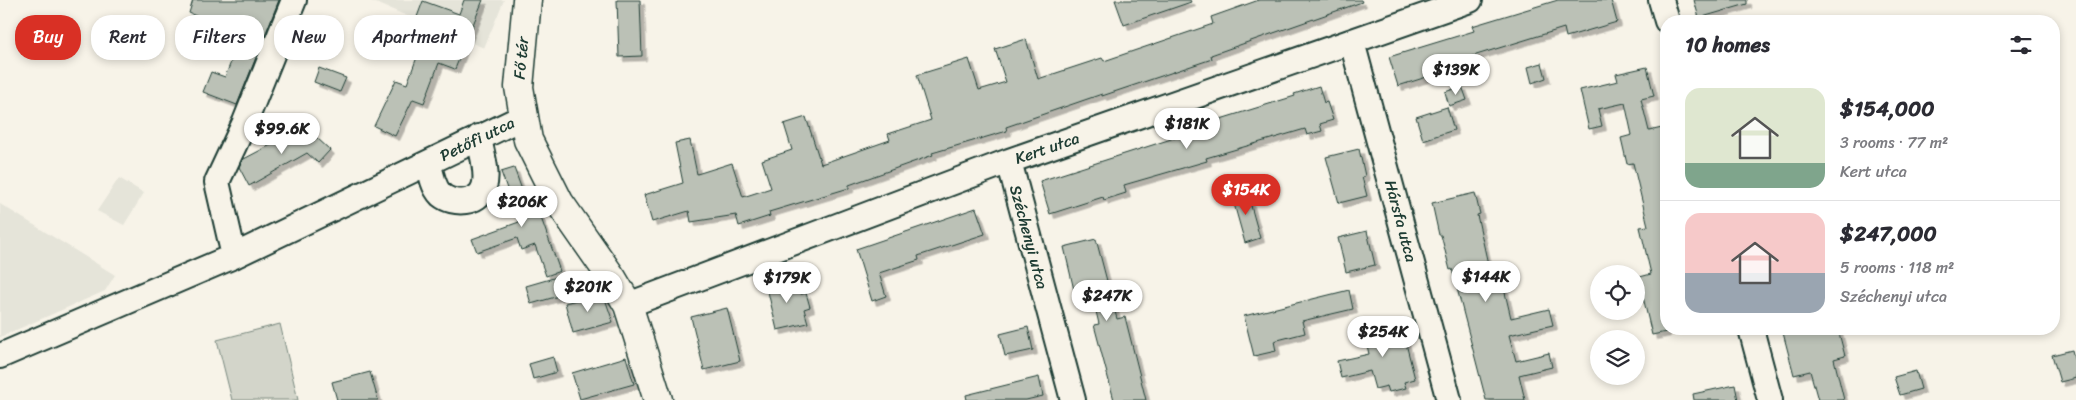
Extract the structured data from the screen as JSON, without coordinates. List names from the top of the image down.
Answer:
{
  "streets": {
    "main road": ["Fő tér", "Petőfi utca"],
    "street": ["Kert utca", "Hársfa utca", "Széchenyi utca"]
  },
  "crossings": [
    ["Fő tér", "Petőfi utca"],
    ["Petőfi utca", "Kert utca"],
    ["Kert utca", "Hársfa utca"],
    ["Kert utca", "Széchenyi utca"]
  ],
  "page": {
    "chip": [
      "Buy",
      "Rent",
      "Filters",
      "New",
      "Apartment"
    ],
    "heading": "10 homes",
    "price": [
      "$139K",
      "$181K",
      "$99.6K",
      "$154K",
      "$206K",
      "$144K",
      "$179K",
      "$201K",
      "$247K",
      "$254K"
    ],
    "list": [
      {
        "name": "$154,000",
        "note": "3 rooms · 77 m² · Kert utca"
      },
      {
        "name": "$247,000",
        "note": "5 rooms · 118 m² · Széchenyi utca"
      }
    ]
  }
}
